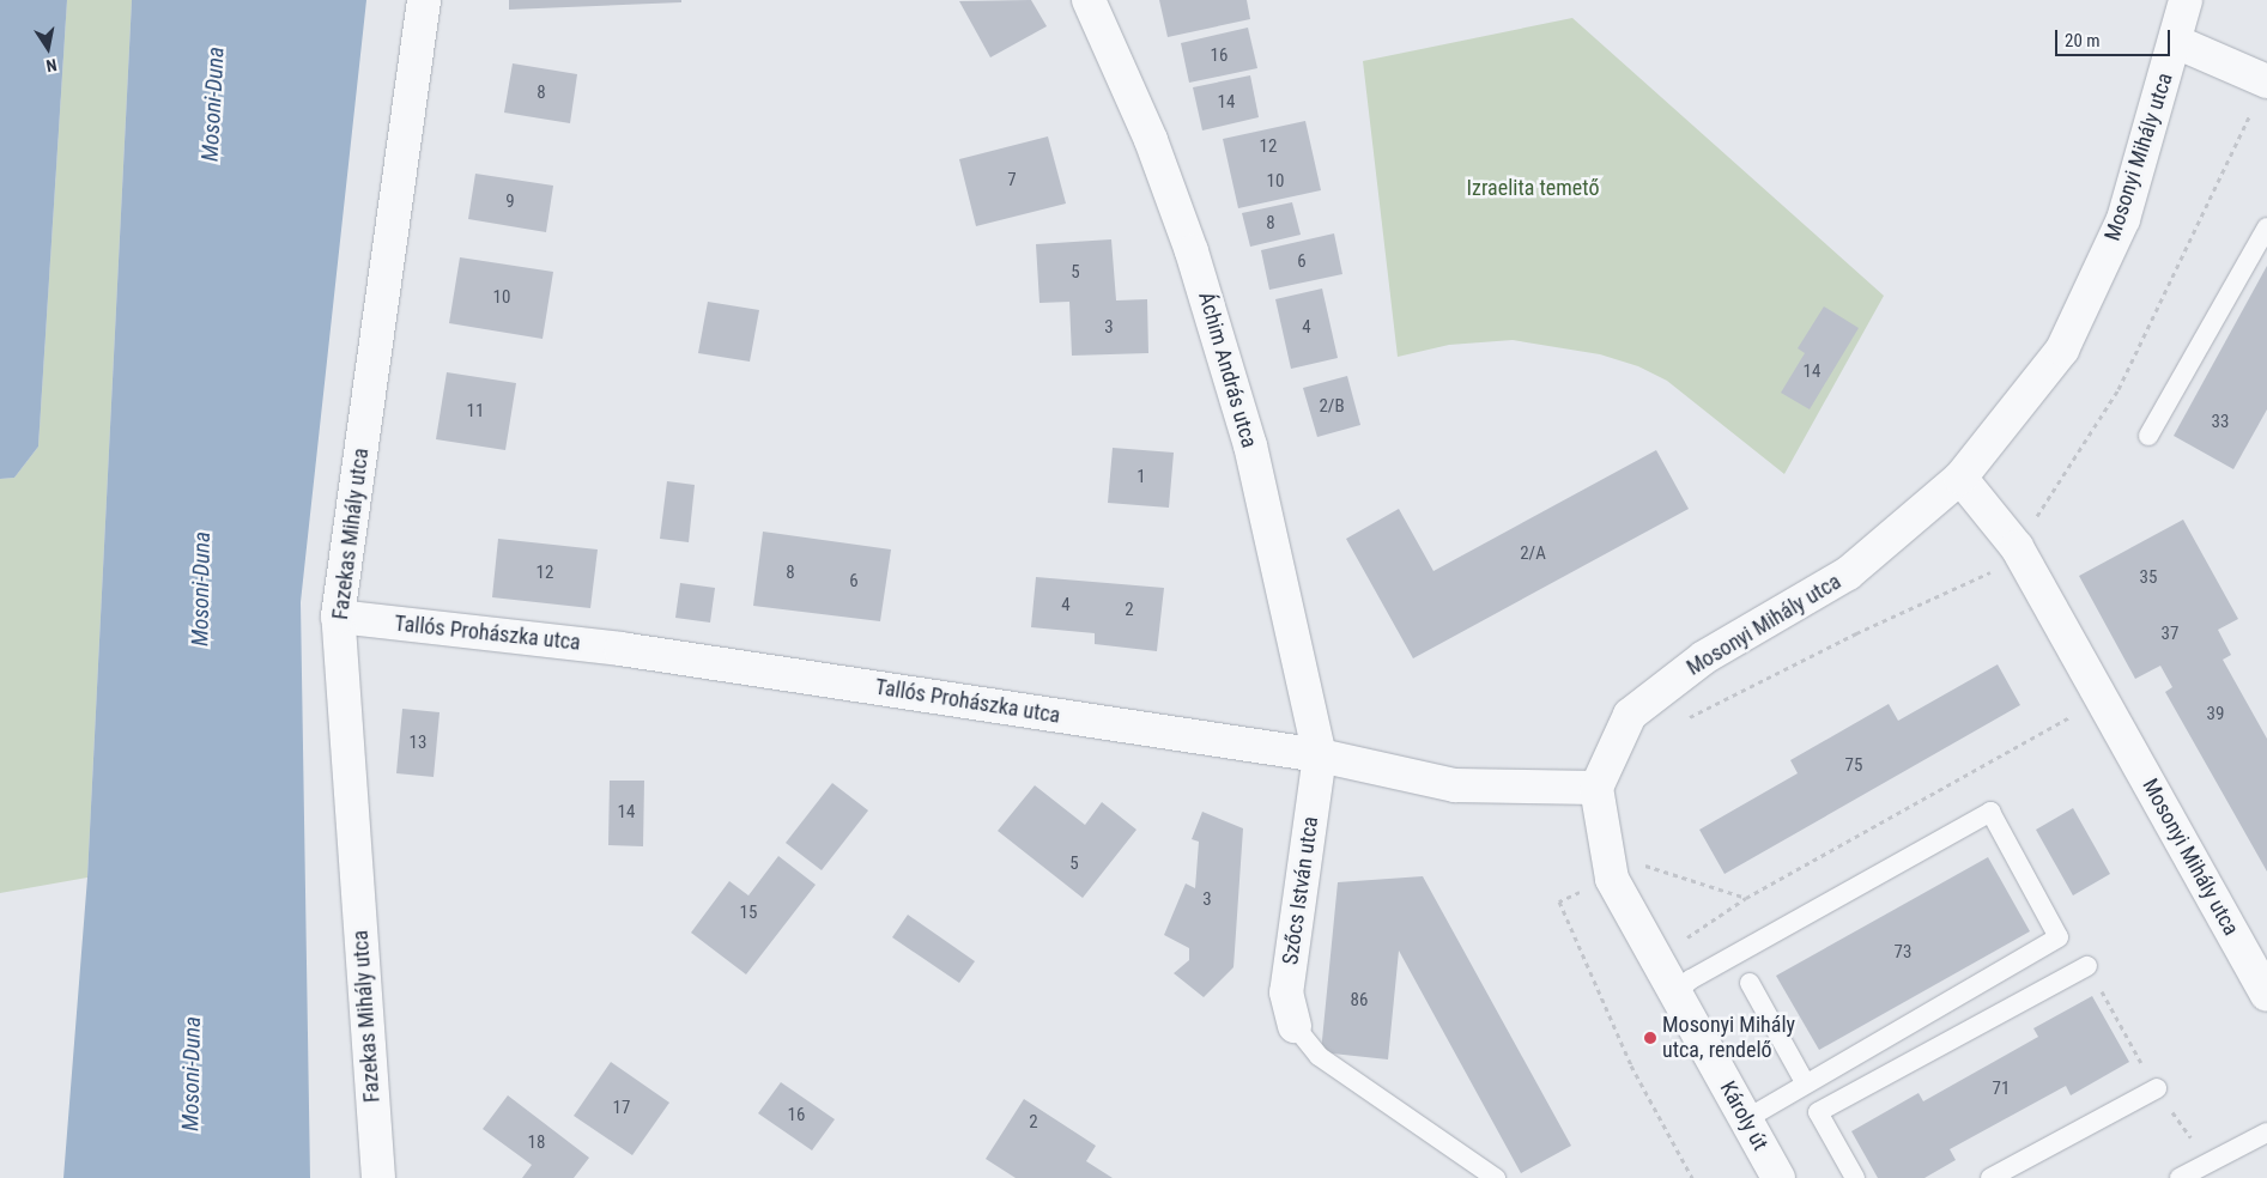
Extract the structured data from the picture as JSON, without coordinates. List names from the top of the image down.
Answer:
{
  "streets": {
    "street": [
      "Mosonyi Mihály utca",
      "Áchim András utca",
      "Fazekas Mihály utca",
      "Tallós Prohászka utca",
      "Szőcs István utca",
      "Károly út"
    ]
  },
  "crossings": [
    ["Mosonyi Mihály utca", "Tallós Prohászka utca"],
    ["Áchim András utca", "Tallós Prohászka utca"],
    ["Áchim András utca", "Szőcs István utca"],
    ["Fazekas Mihály utca", "Tallós Prohászka utca"],
    ["Tallós Prohászka utca", "Szőcs István utca"]
  ],
  "water": ["Mosoni-Duna"],
  "parks": ["Izraelita temető"],
  "places": ["Mosonyi Mihály utca, rendelő"],
  "house_numbers": [
    "16",
    "8",
    "14",
    "12",
    "7",
    "10",
    "9",
    "8",
    "6",
    "5",
    "10",
    "3",
    "4",
    "14",
    "2/B",
    "11",
    "33",
    "1",
    "2/A",
    "12",
    "8",
    "35",
    "6",
    "4",
    "2",
    "37",
    "39",
    "13",
    "75",
    "14",
    "5",
    "3",
    "15",
    "73",
    "86",
    "71",
    "17",
    "16",
    "2",
    "18"
  ],
  "scale_bar": "20 m",
  "north": "bottom"
}
